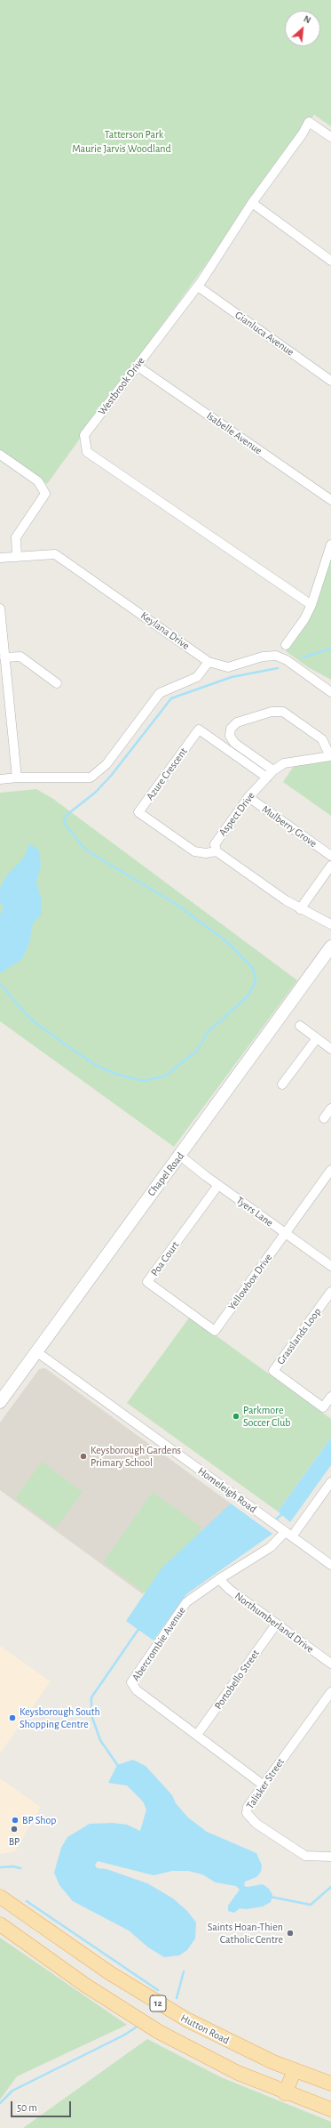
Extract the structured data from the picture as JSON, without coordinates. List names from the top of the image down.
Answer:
{
  "streets": {
    "main road": ["Chapel Road", "12", "Hutton Road"],
    "street": [
      "Gianluca Avenue",
      "Westbrook Drive",
      "Isabelle Avenue",
      "Keylana Drive",
      "Azure Crescent",
      "Aspect Drive",
      "Mulberry Grove",
      "Tyers Lane",
      "Poa Court",
      "Yellowbox Drive",
      "Grasslands Loop",
      "Homeleigh Road",
      "Northumberland Drive",
      "Abercrombie Avenue",
      "Portobello Street",
      "Talisker Street"
    ]
  },
  "crossings": [
    ["Gianluca Avenue", "Westbrook Drive"],
    ["Westbrook Drive", "Isabelle Avenue"],
    ["Azure Crescent", "Aspect Drive"],
    ["Aspect Drive", "Mulberry Grove"],
    ["Chapel Road", "Tyers Lane"],
    ["Chapel Road", "Homeleigh Road"],
    ["Tyers Lane", "Poa Court"],
    ["Tyers Lane", "Yellowbox Drive"],
    ["Poa Court", "Yellowbox Drive"],
    ["Homeleigh Road", "Abercrombie Avenue"],
    ["Northumberland Drive", "Abercrombie Avenue"],
    ["Northumberland Drive", "Portobello Street"],
    ["Abercrombie Avenue", "Portobello Street"],
    ["Abercrombie Avenue", "Talisker Street"]
  ],
  "parks": ["Tatterson Park", "Maurie Jarvis Woodland"],
  "places": [
    "Parkmore Soccer Club",
    "Keysborough Gardens Primary School",
    "Keysborough South Shopping Centre",
    "BP Shop",
    "BP",
    "Saints Hoan-Thien Catholic Centre"
  ],
  "scale_bar": "50 m",
  "north": "top right"
}
